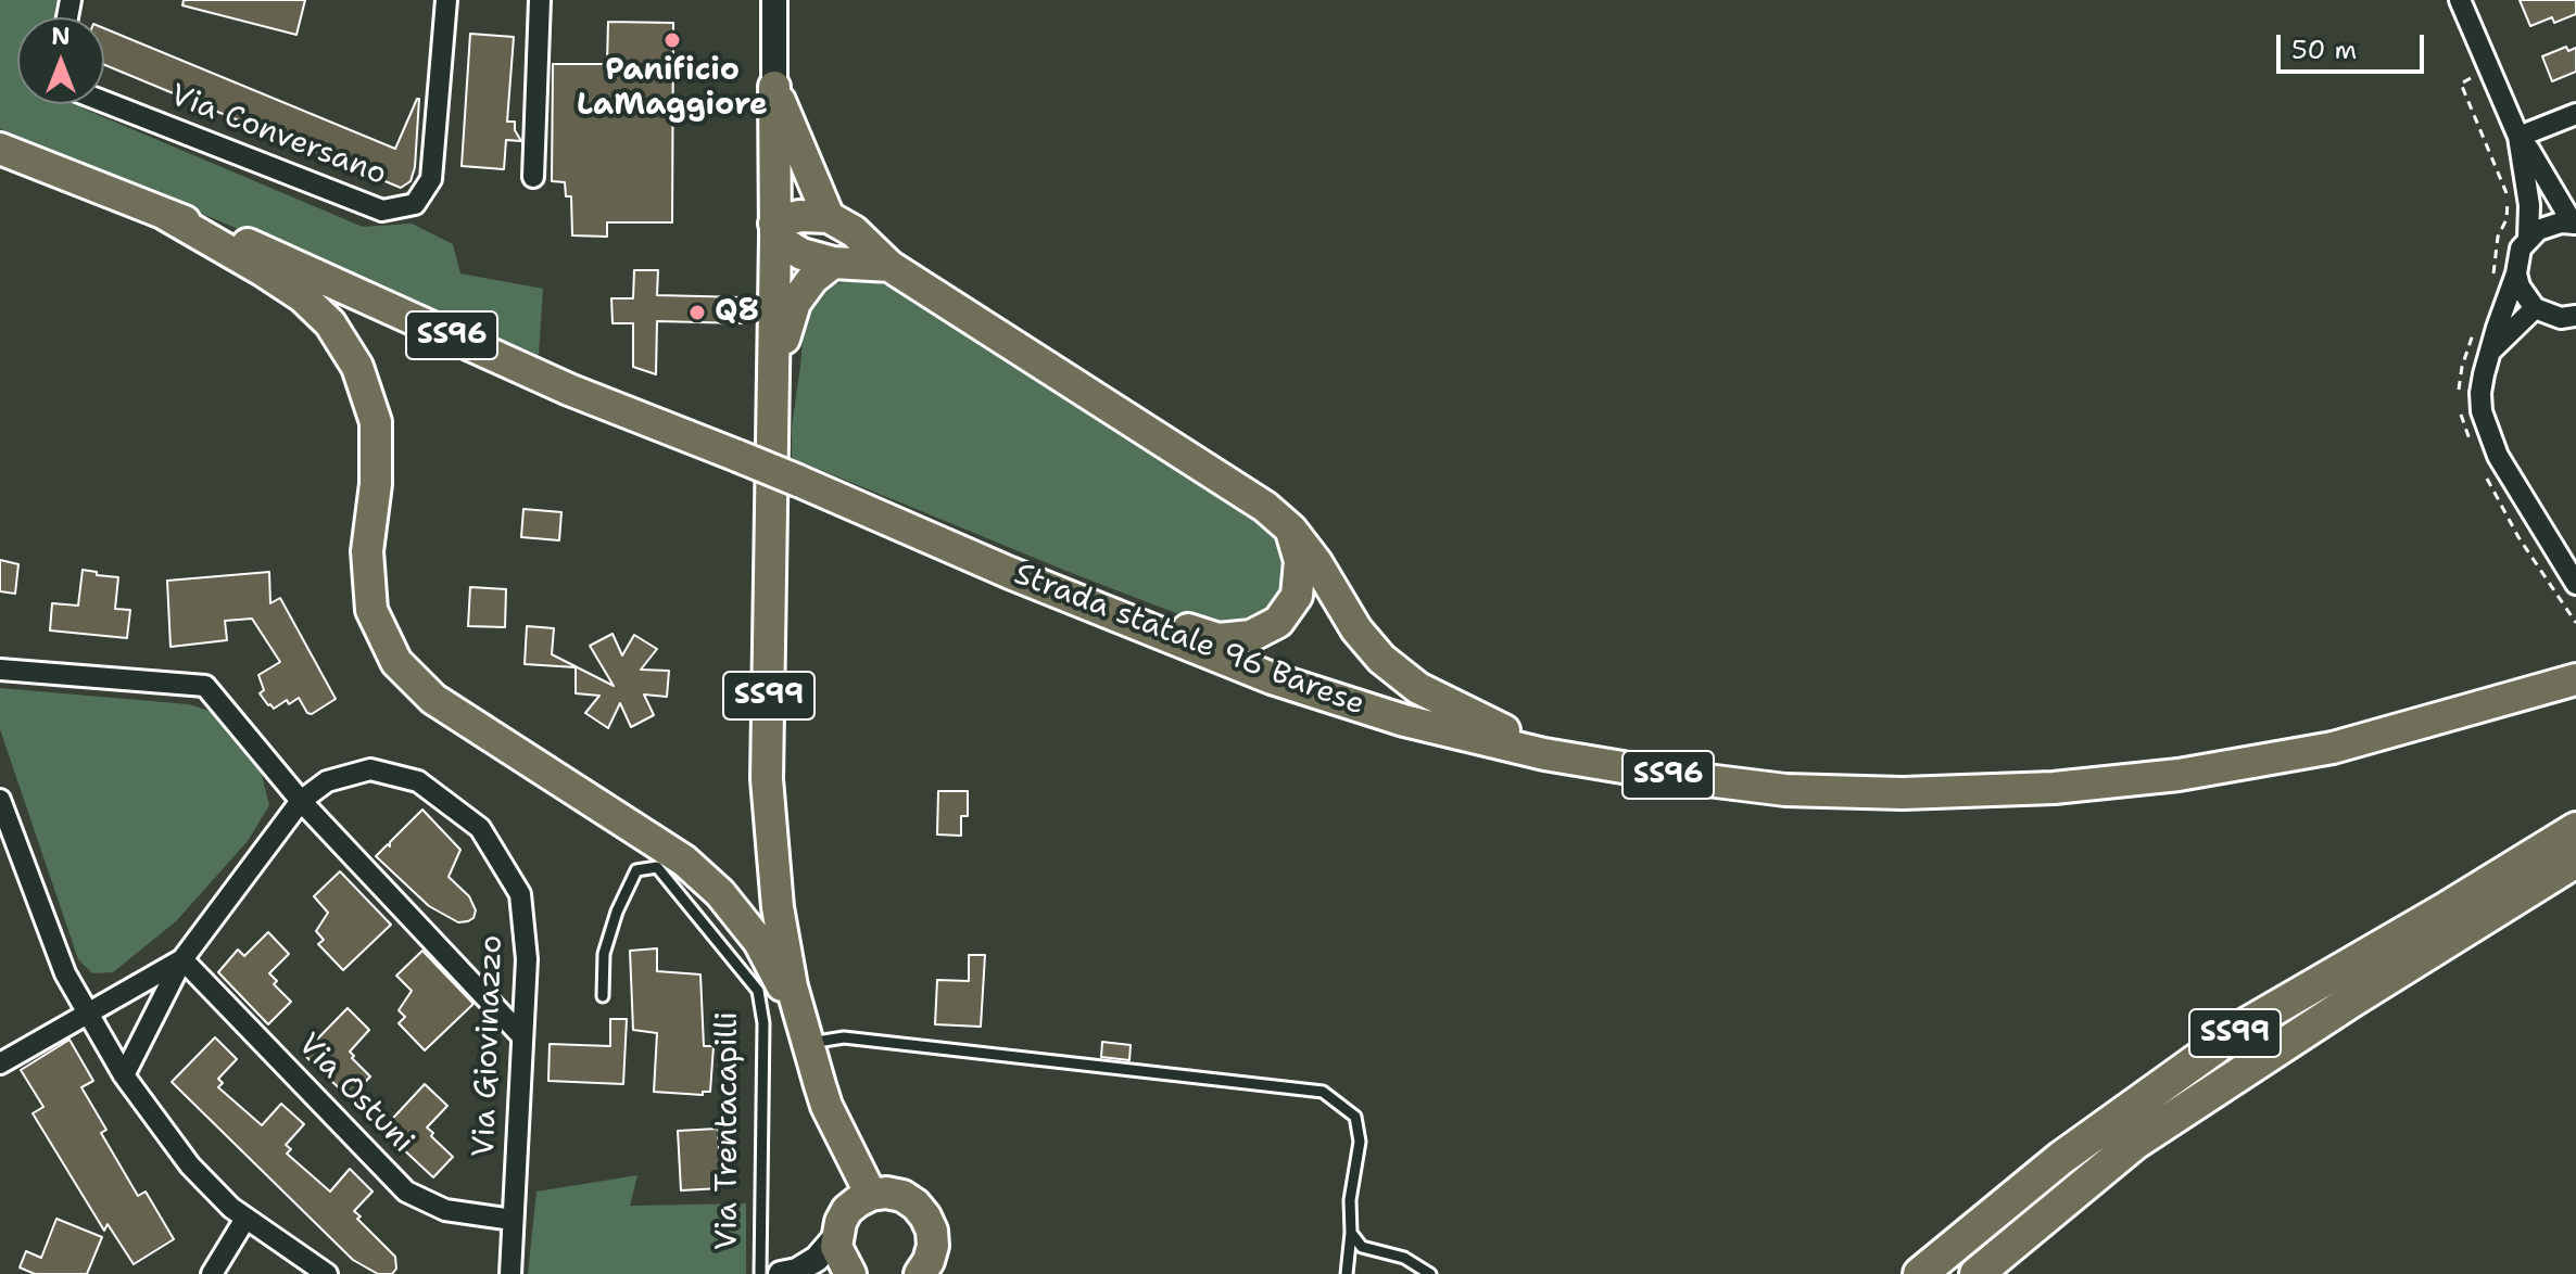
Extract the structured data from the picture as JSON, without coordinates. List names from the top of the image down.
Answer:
{
  "streets": {
    "highway": ["SS99"],
    "main road": ["SS96", "Strada statale 96 Barese"],
    "street": ["Via Conversano", "Via Giovinazzo", "Via Ostuni"],
    "lane": ["Via Trentacapilli"]
  },
  "crossings": [
    ["SS96", "Strada statale 96 Barese"],
    ["Via Giovinazzo", "Via Ostuni"]
  ],
  "places": ["Panificio LaMaggiore", "Q8"],
  "scale_bar": "50 m",
  "north": "top"
}
